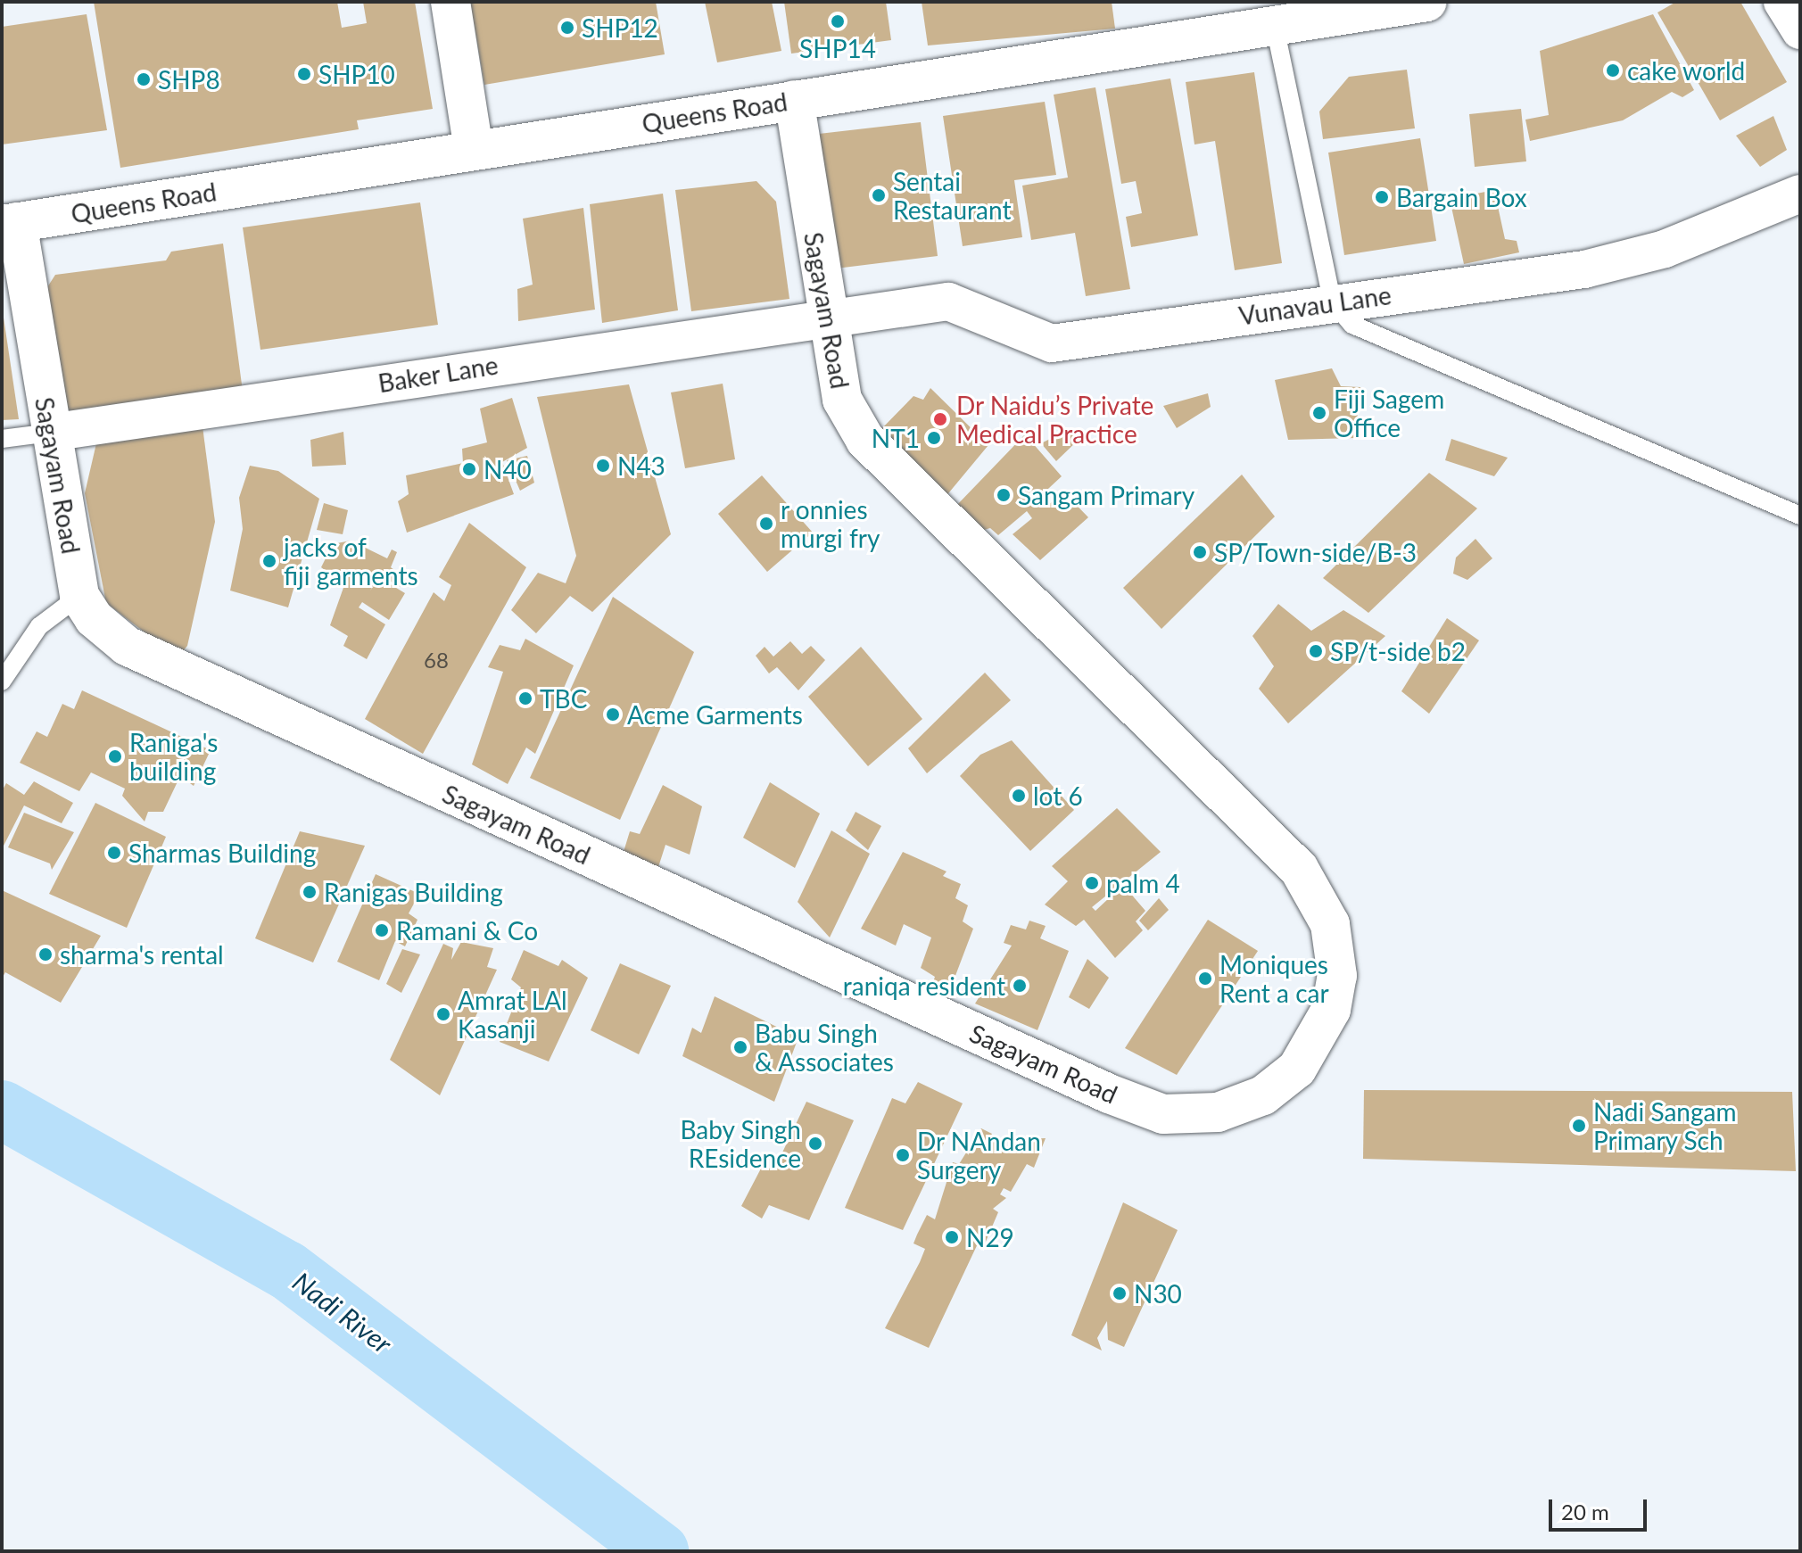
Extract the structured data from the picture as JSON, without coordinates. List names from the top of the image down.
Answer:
{
  "streets": {
    "street": [
      "Queens Road",
      "Vunavau Lane",
      "Sagayam Road",
      "Baker Lane"
    ]
  },
  "crossings": [
    ["Queens Road", "Sagayam Road"],
    ["Vunavau Lane", "Sagayam Road"],
    ["Vunavau Lane", "Baker Lane"],
    ["Sagayam Road", "Baker Lane"]
  ],
  "water": ["Nadi River"],
  "places": [
    "SHP14",
    "SHP12",
    "cake world",
    "SHP10",
    "SHP8",
    "Sentai Restaurant",
    "Bargain Box",
    "Fiji Sagem Office",
    "Dr Naidu’s Private Medical Practice",
    "NT1",
    "N43",
    "N40",
    "Sangam Primary",
    "r onnies murgi fry",
    "SP/Town-side/B-3",
    "jacks of fiji garments",
    "SP/t-side b2",
    "TBC",
    "Acme Garments",
    "Raniga's building",
    "lot 6",
    "Sharmas Building",
    "palm 4",
    "Ranigas Building",
    "Ramani & Co",
    "sharma's rental",
    "Moniques Rent a car",
    "raniqa resident",
    "Amrat LAl Kasanji",
    "Babu Singh & Associates",
    "Nadi Sangam Primary Sch",
    "Baby Singh REsidence",
    "Dr NAndan Surgery",
    "N29",
    "N30"
  ],
  "house_numbers": ["68"],
  "scale_bar": "20 m"
}
